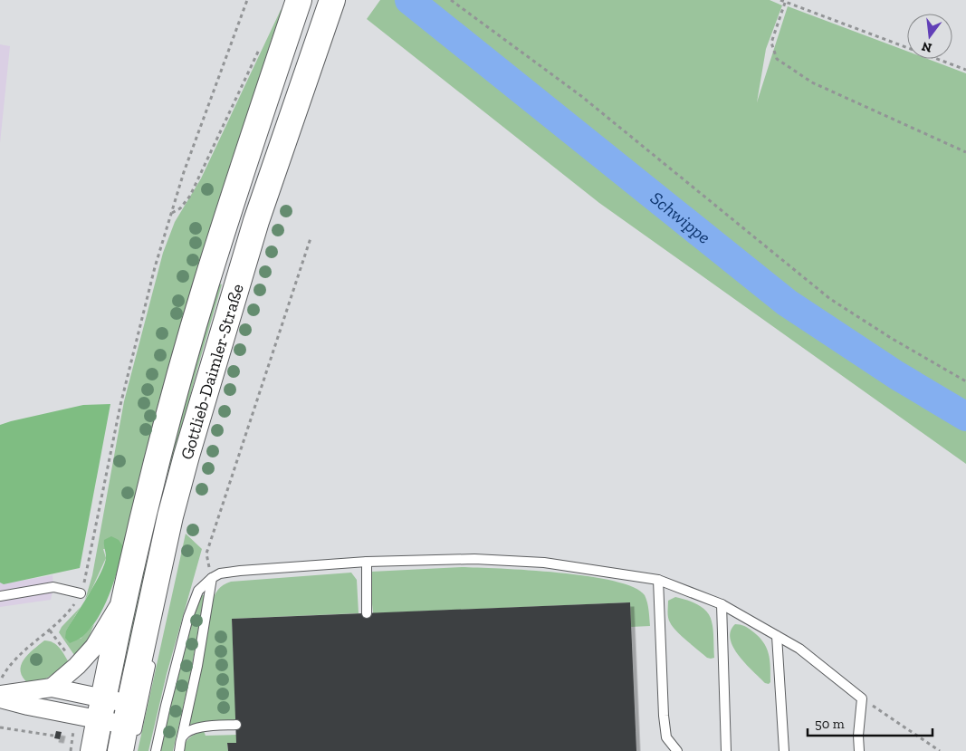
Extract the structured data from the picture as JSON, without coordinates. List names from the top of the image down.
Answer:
{
  "streets": {
    "main road": ["Gottlieb-Daimler-Straße"]
  },
  "water": ["Schwippe"],
  "scale_bar": "50 m",
  "north": "bottom"
}
